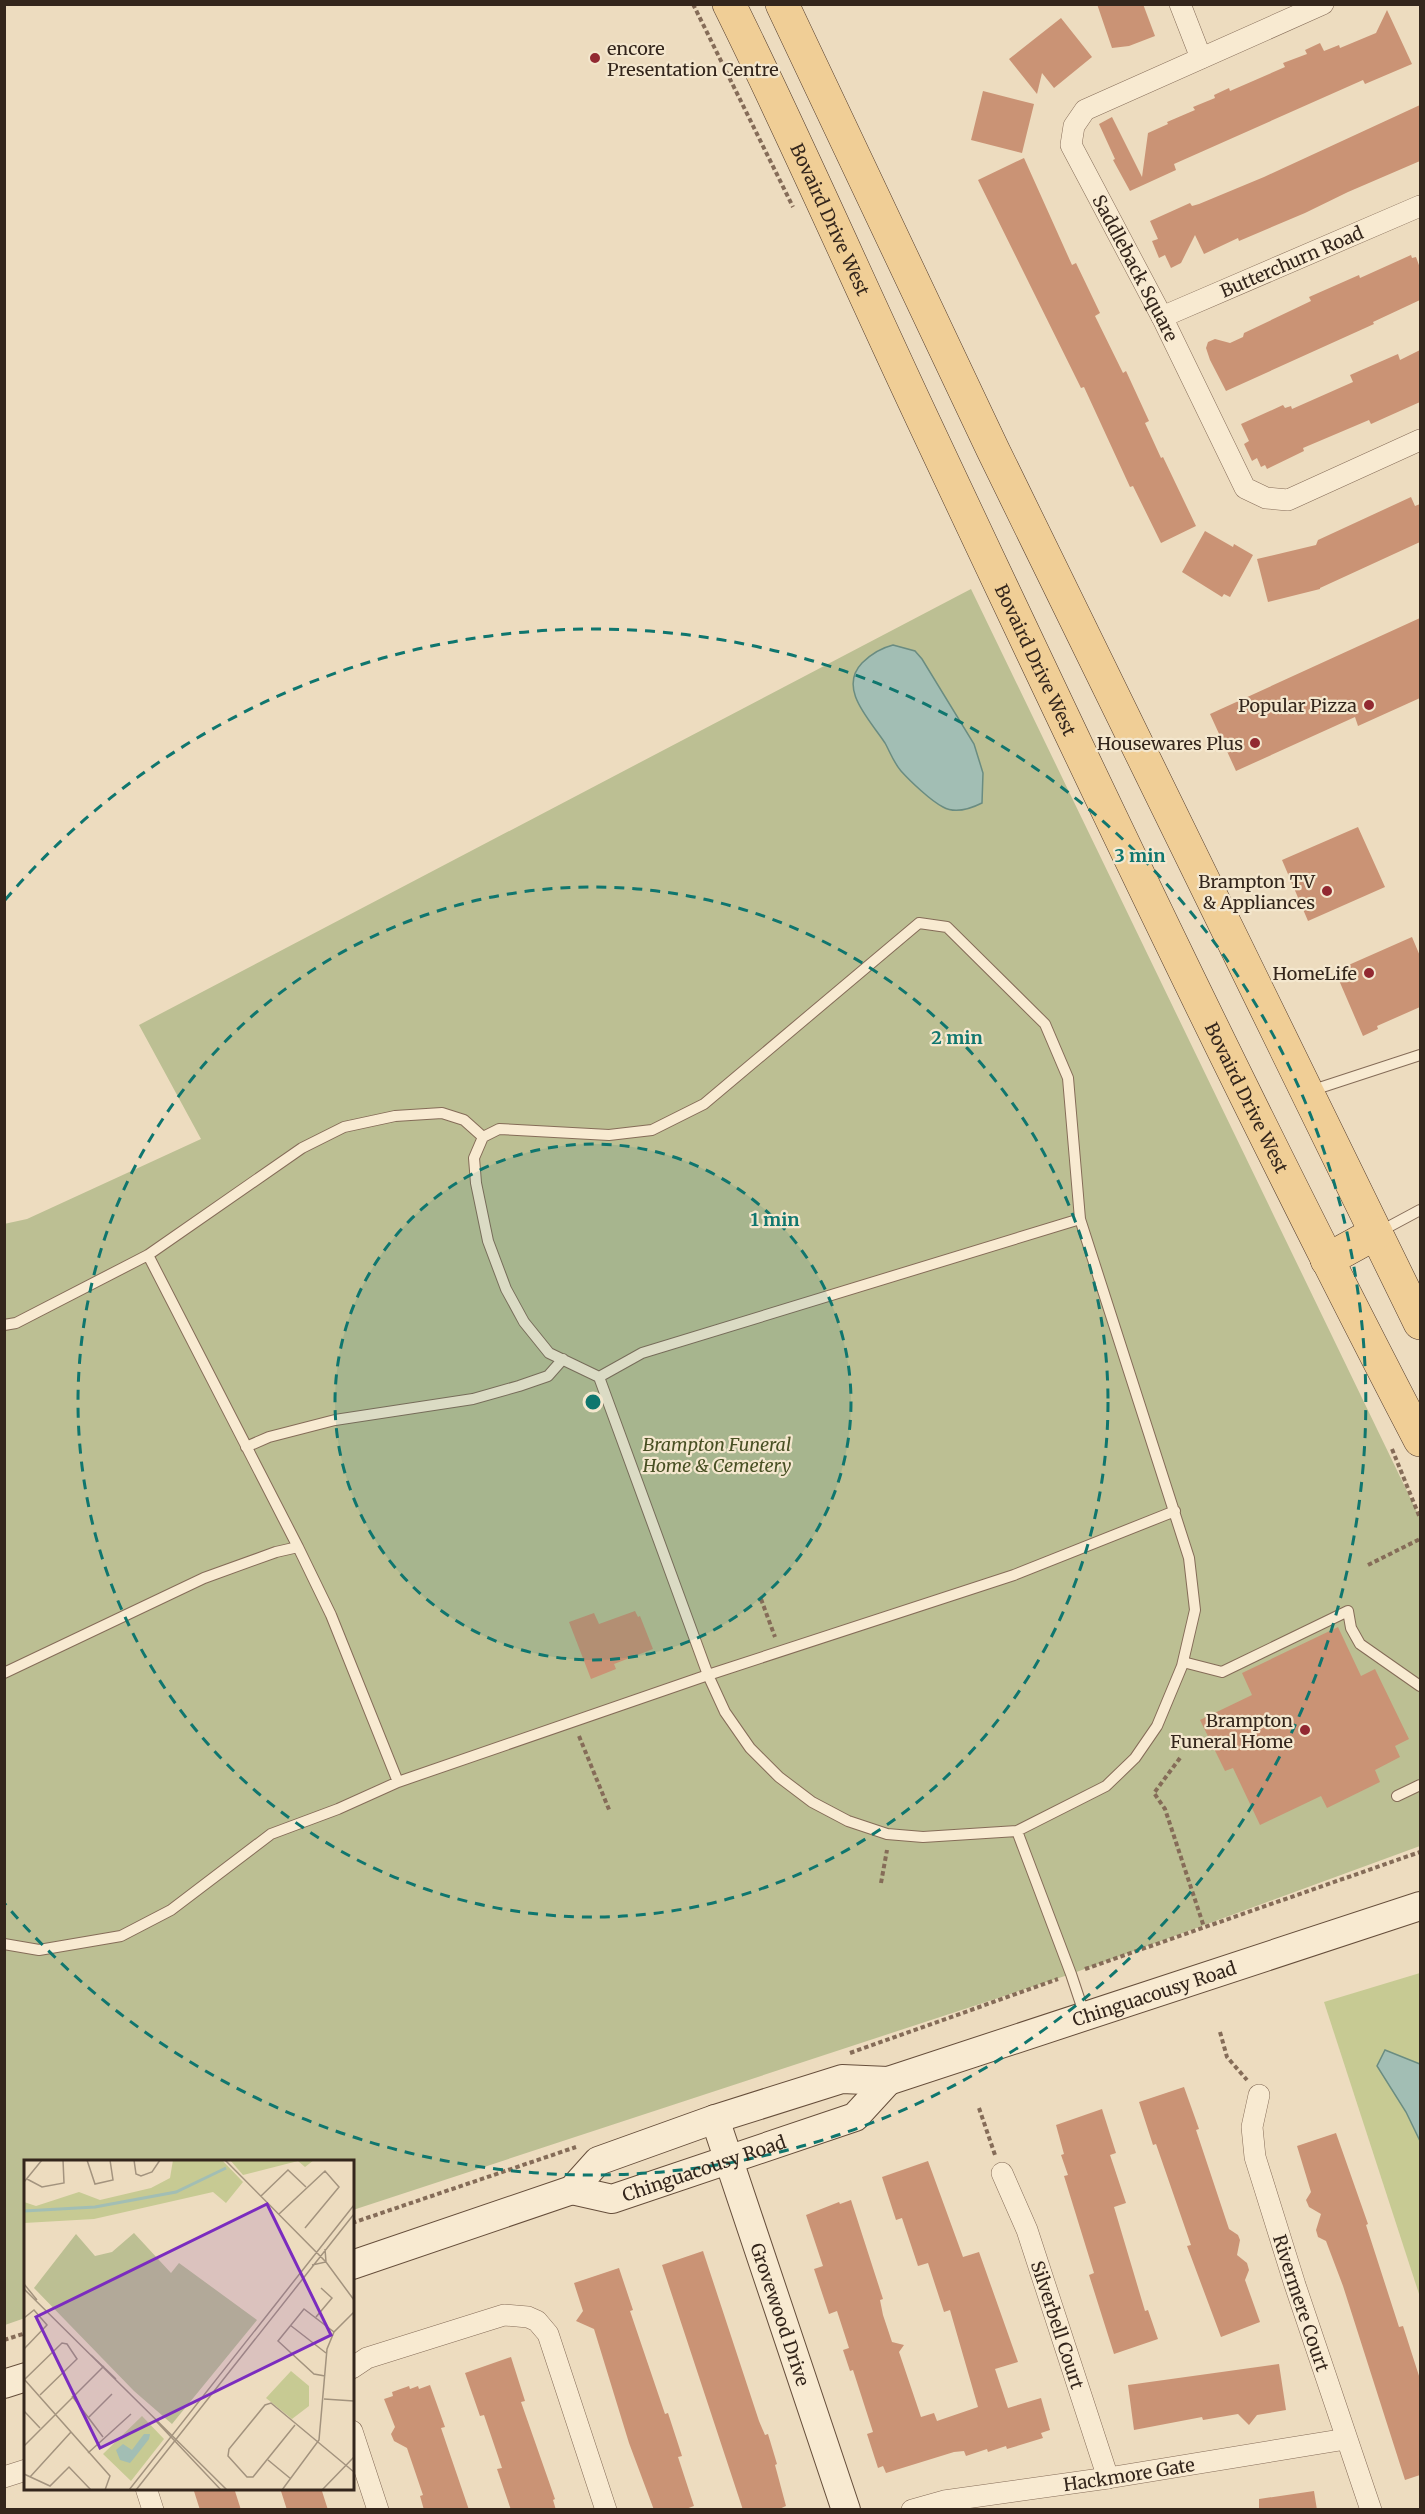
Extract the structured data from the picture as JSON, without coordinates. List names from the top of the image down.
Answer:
{
  "streets": {
    "main road": ["Bovaird Drive West", "Chinguacousy Road", "Grovewood Drive"],
    "street": [
      "Butterchurn Road",
      "Saddleback Square",
      "Rivermere Court",
      "Silverbell Court",
      "Hackmore Gate"
    ]
  },
  "crossings": [
    ["Butterchurn Road", "Saddleback Square"],
    ["Chinguacousy Road", "Grovewood Drive"],
    ["Rivermere Court", "Hackmore Gate"],
    ["Silverbell Court", "Hackmore Gate"]
  ],
  "parks": ["Brampton Funeral Home & Cemetery"],
  "places": [
    "encore Presentation Centre",
    "Popular Pizza",
    "Housewares Plus",
    "Brampton TV & Appliances",
    "HomeLife",
    "Brampton Funeral Home"
  ],
  "rings": ["3 min", "2 min", "1 min"]
}
